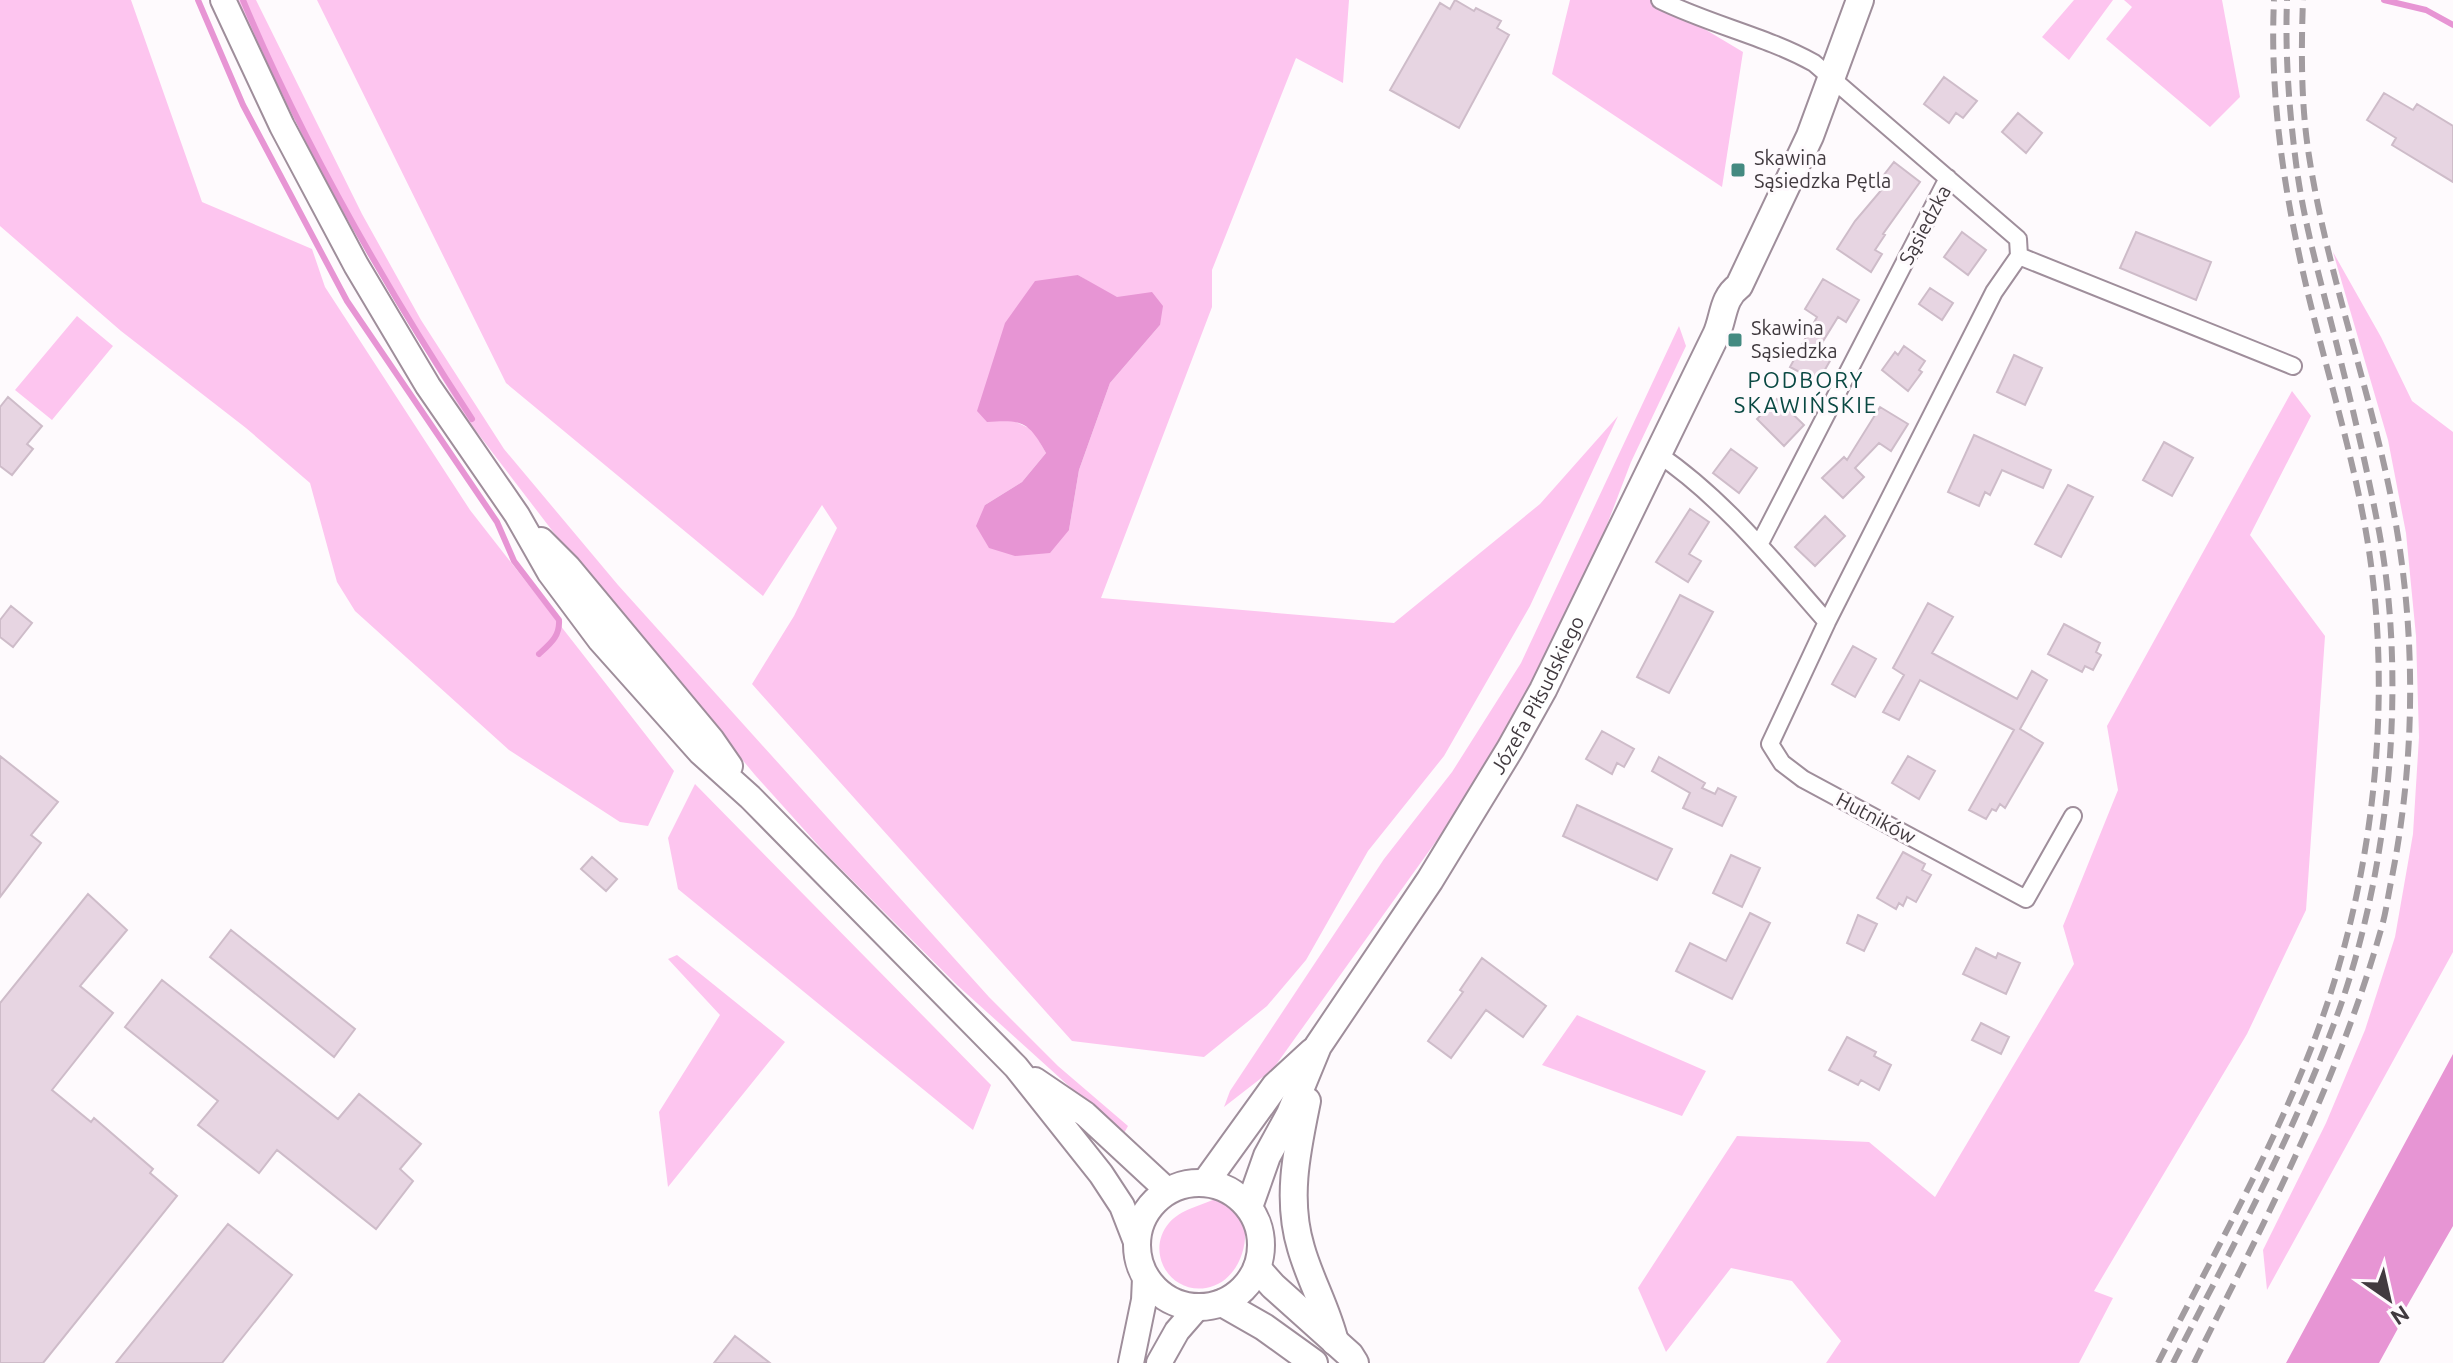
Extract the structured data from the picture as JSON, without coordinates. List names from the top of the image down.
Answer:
{
  "streets": {
    "main road": ["Józefa Piłsudskiego"],
    "street": ["Sąsiedzka", "Hutników"]
  },
  "crossings": [
    ["Sąsiedzka", "Hutników"]
  ],
  "districts": ["PODBORY SKAWIŃSKIE"],
  "places": {
    "transit": ["Skawina Sąsiedzka Pętla", "Skawina Sąsiedzka"]
  },
  "north": "bottom right"
}
